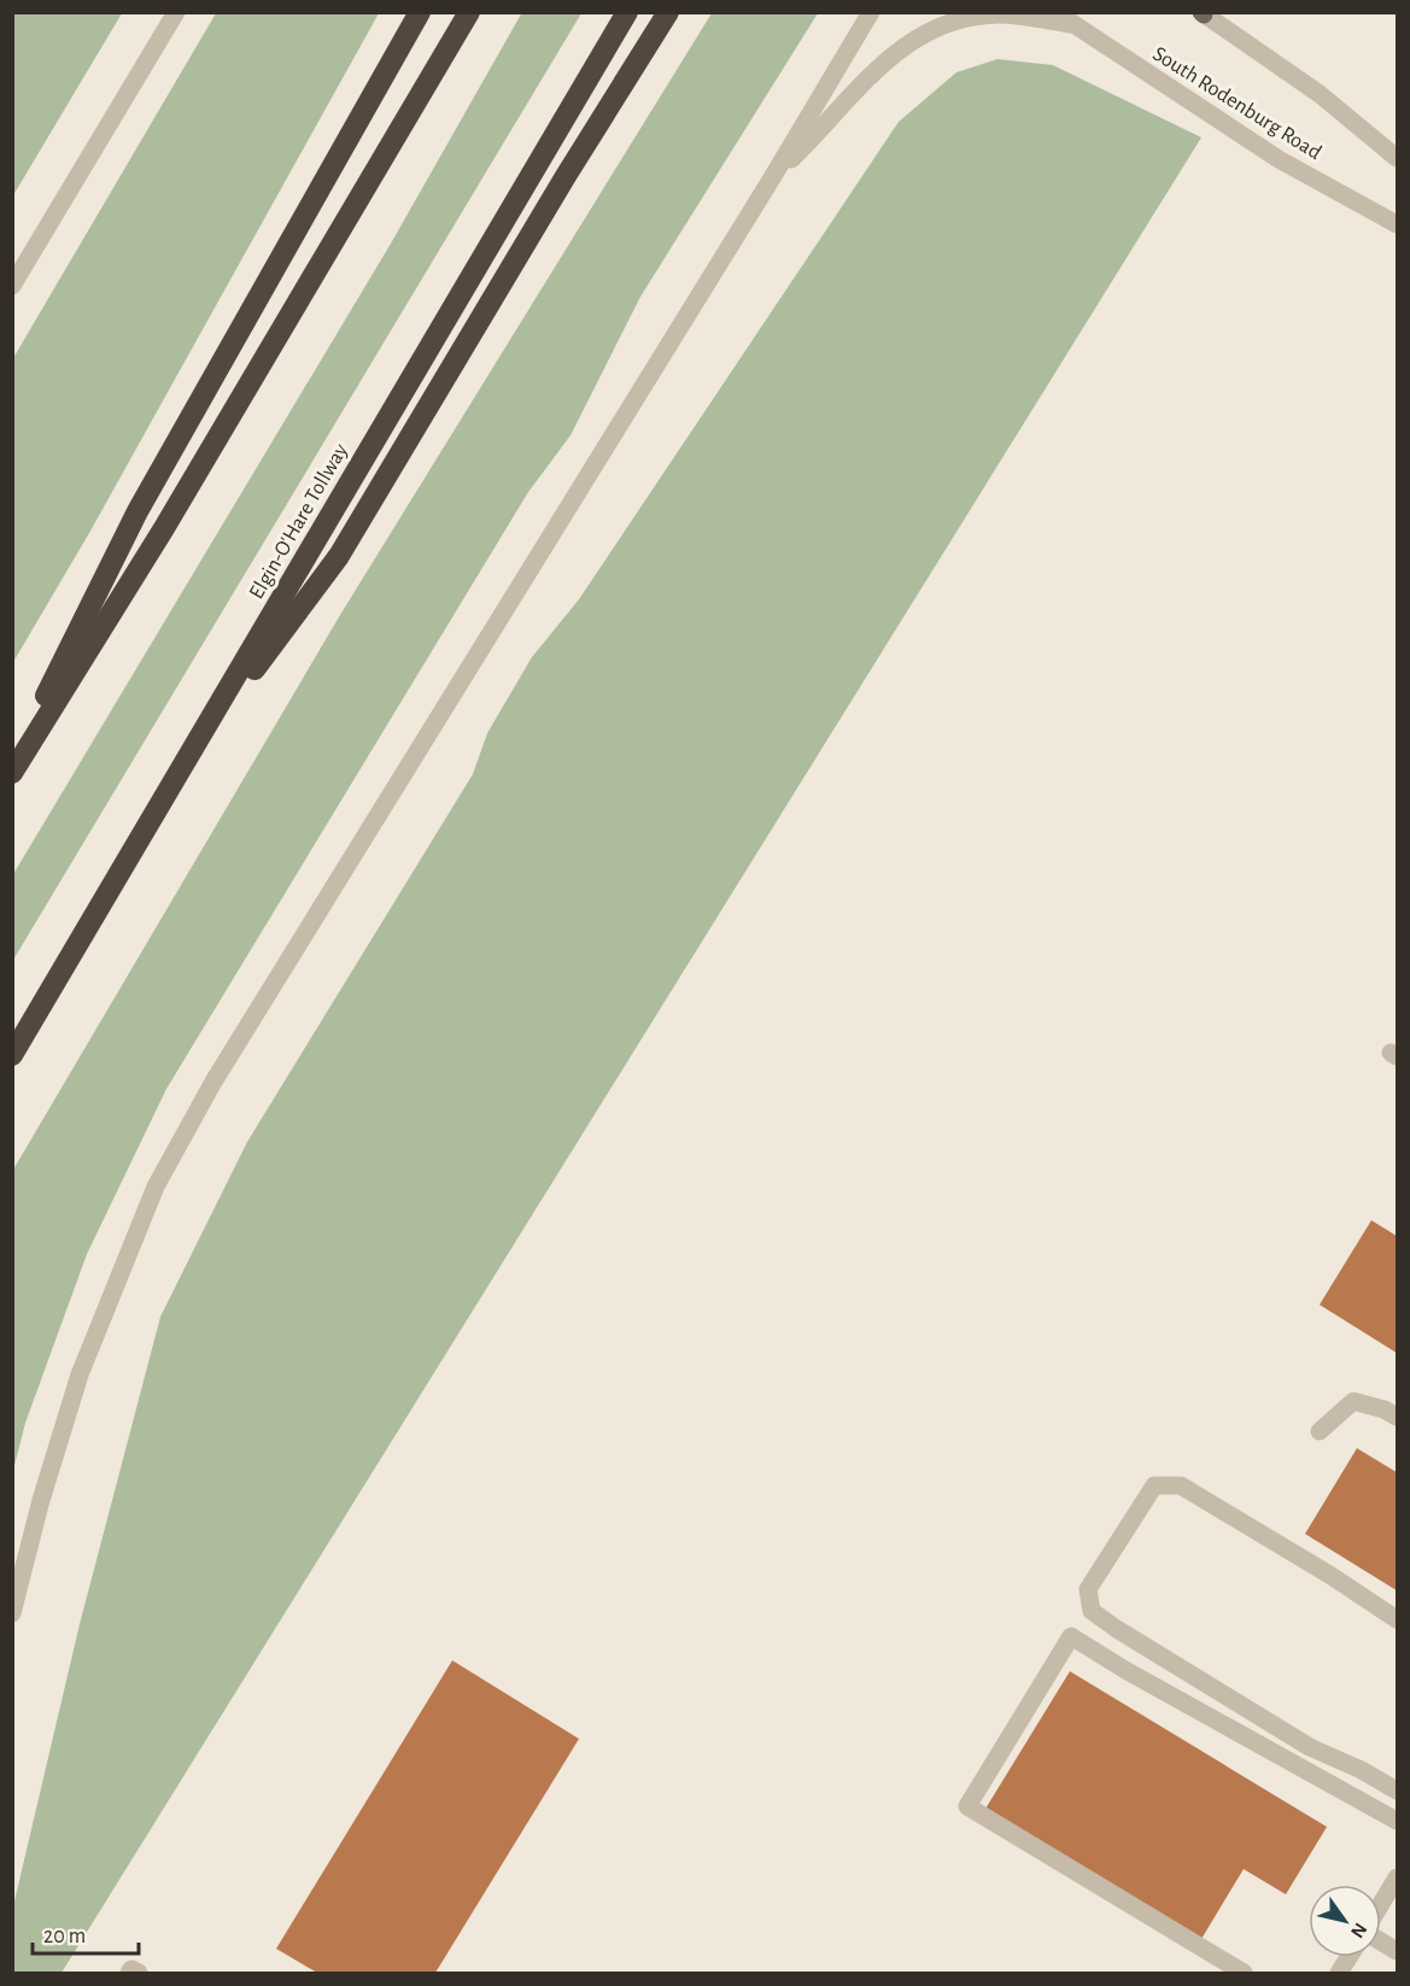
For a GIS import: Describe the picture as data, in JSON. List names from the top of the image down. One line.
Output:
{"streets":{"highway":["Elgin-O'Hare Tollway"],"street":["South Rodenburg Road"]},"scale_bar":"20 m","north":"bottom right"}
